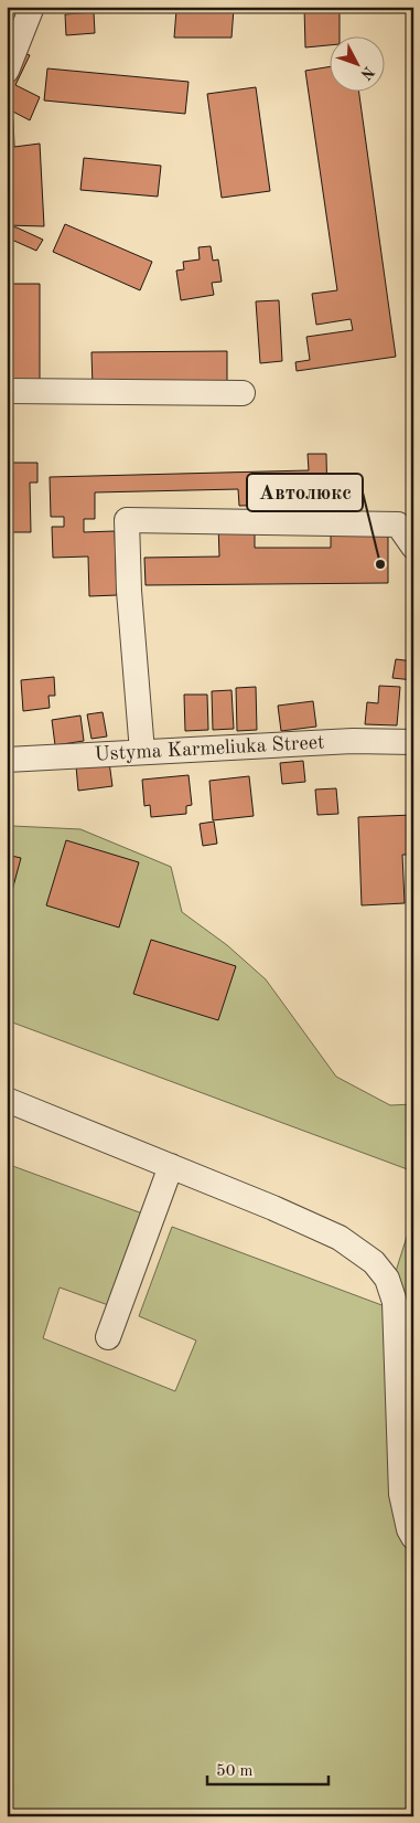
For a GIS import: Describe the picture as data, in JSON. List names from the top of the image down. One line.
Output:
{"streets":{"street":["Ustyma Karmeliuka Street"]},"places":["Автолюкс"],"scale_bar":"50 m","north":"bottom right"}
